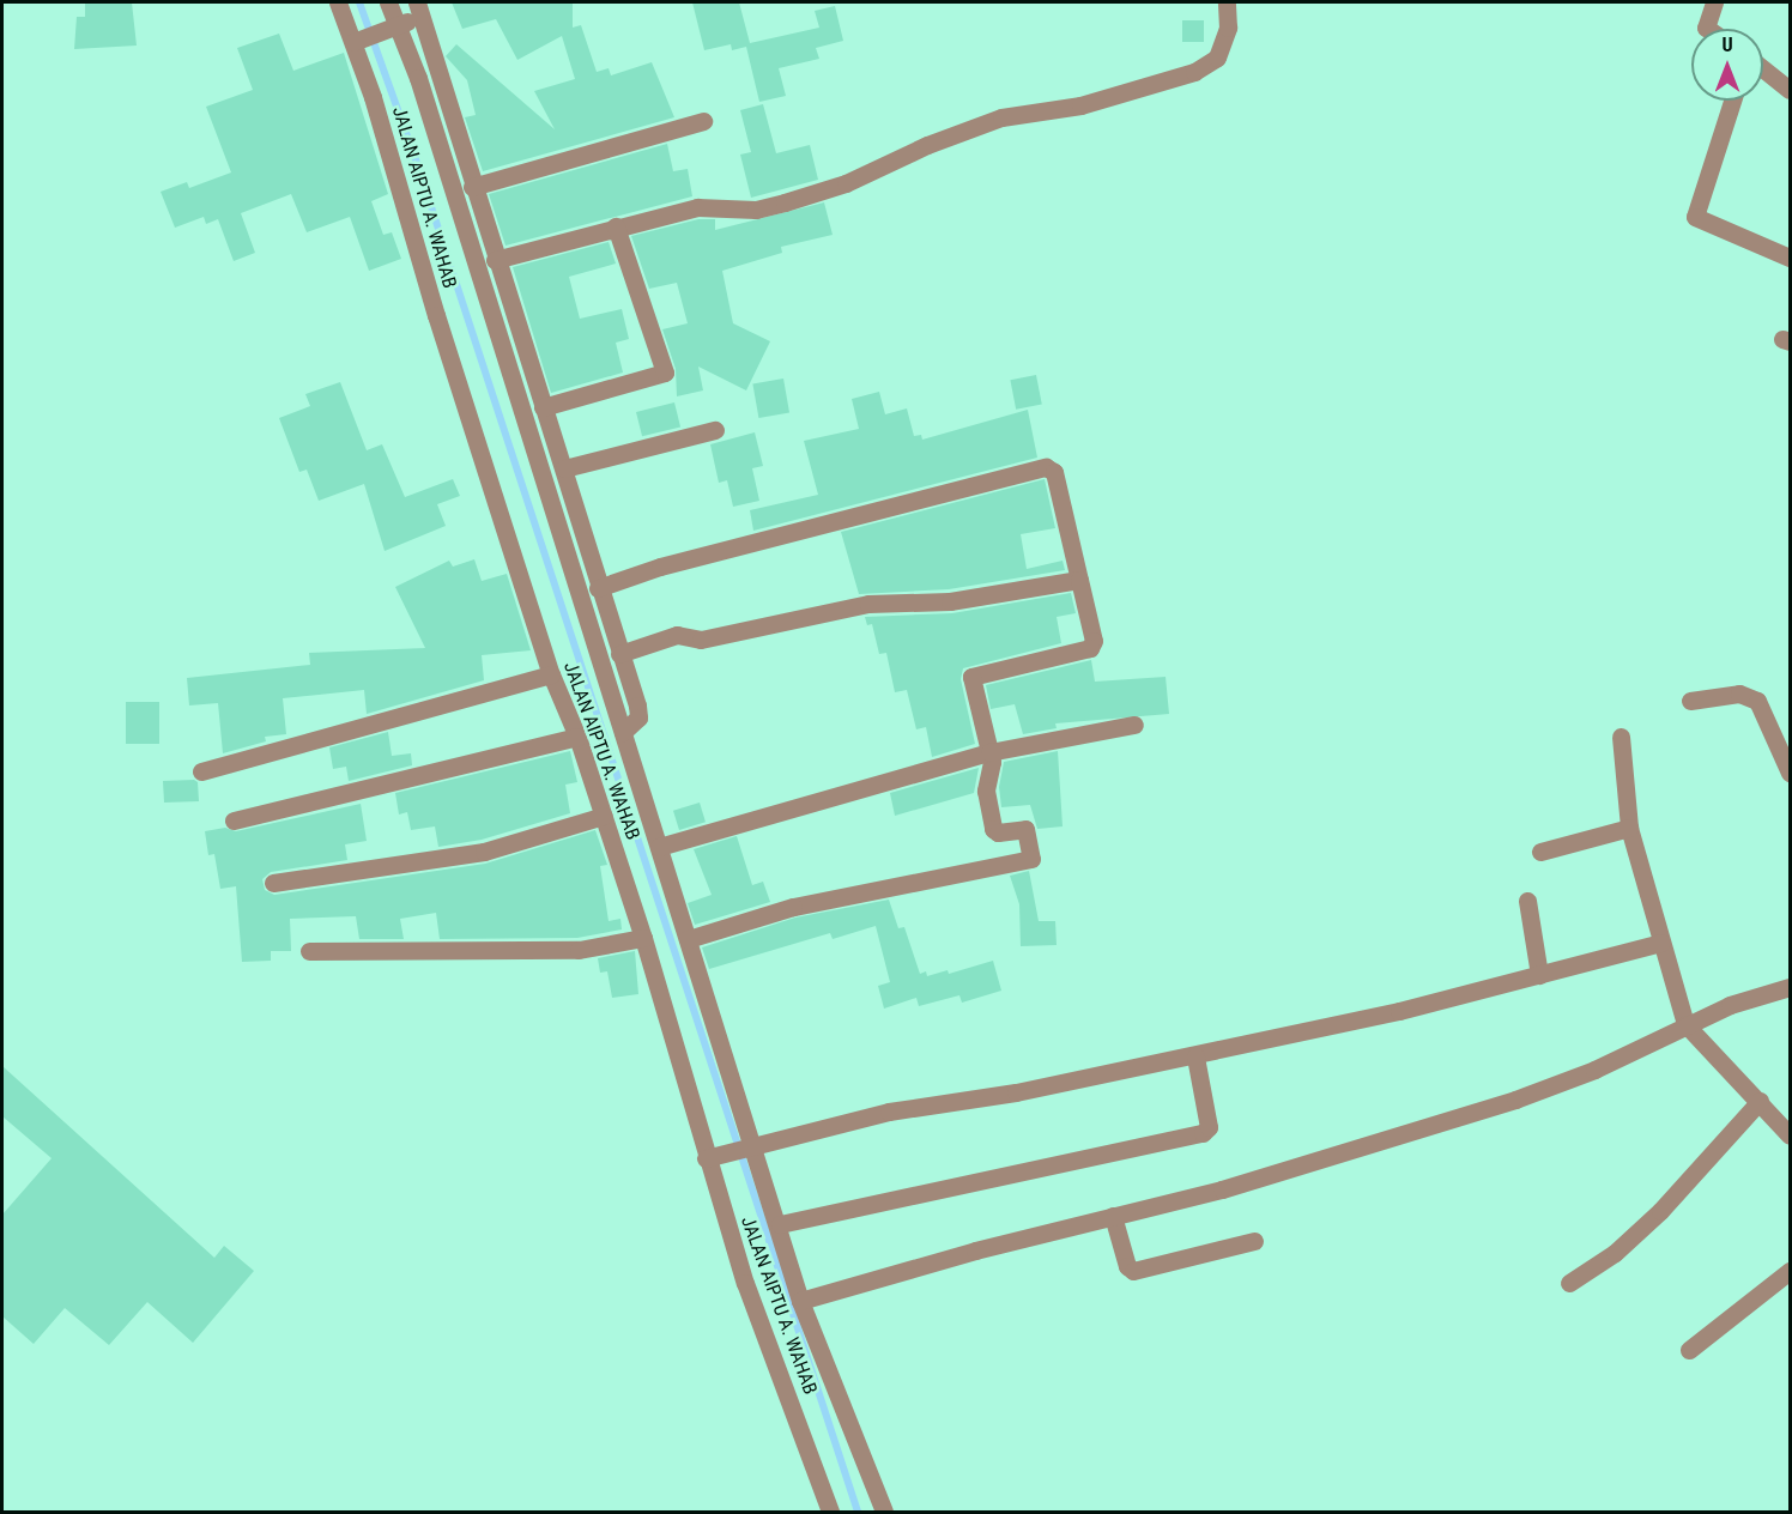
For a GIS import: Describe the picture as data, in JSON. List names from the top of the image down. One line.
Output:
{"streets":{"street":["JALAN AIPTU A. WAHAB"]},"north":"top"}
